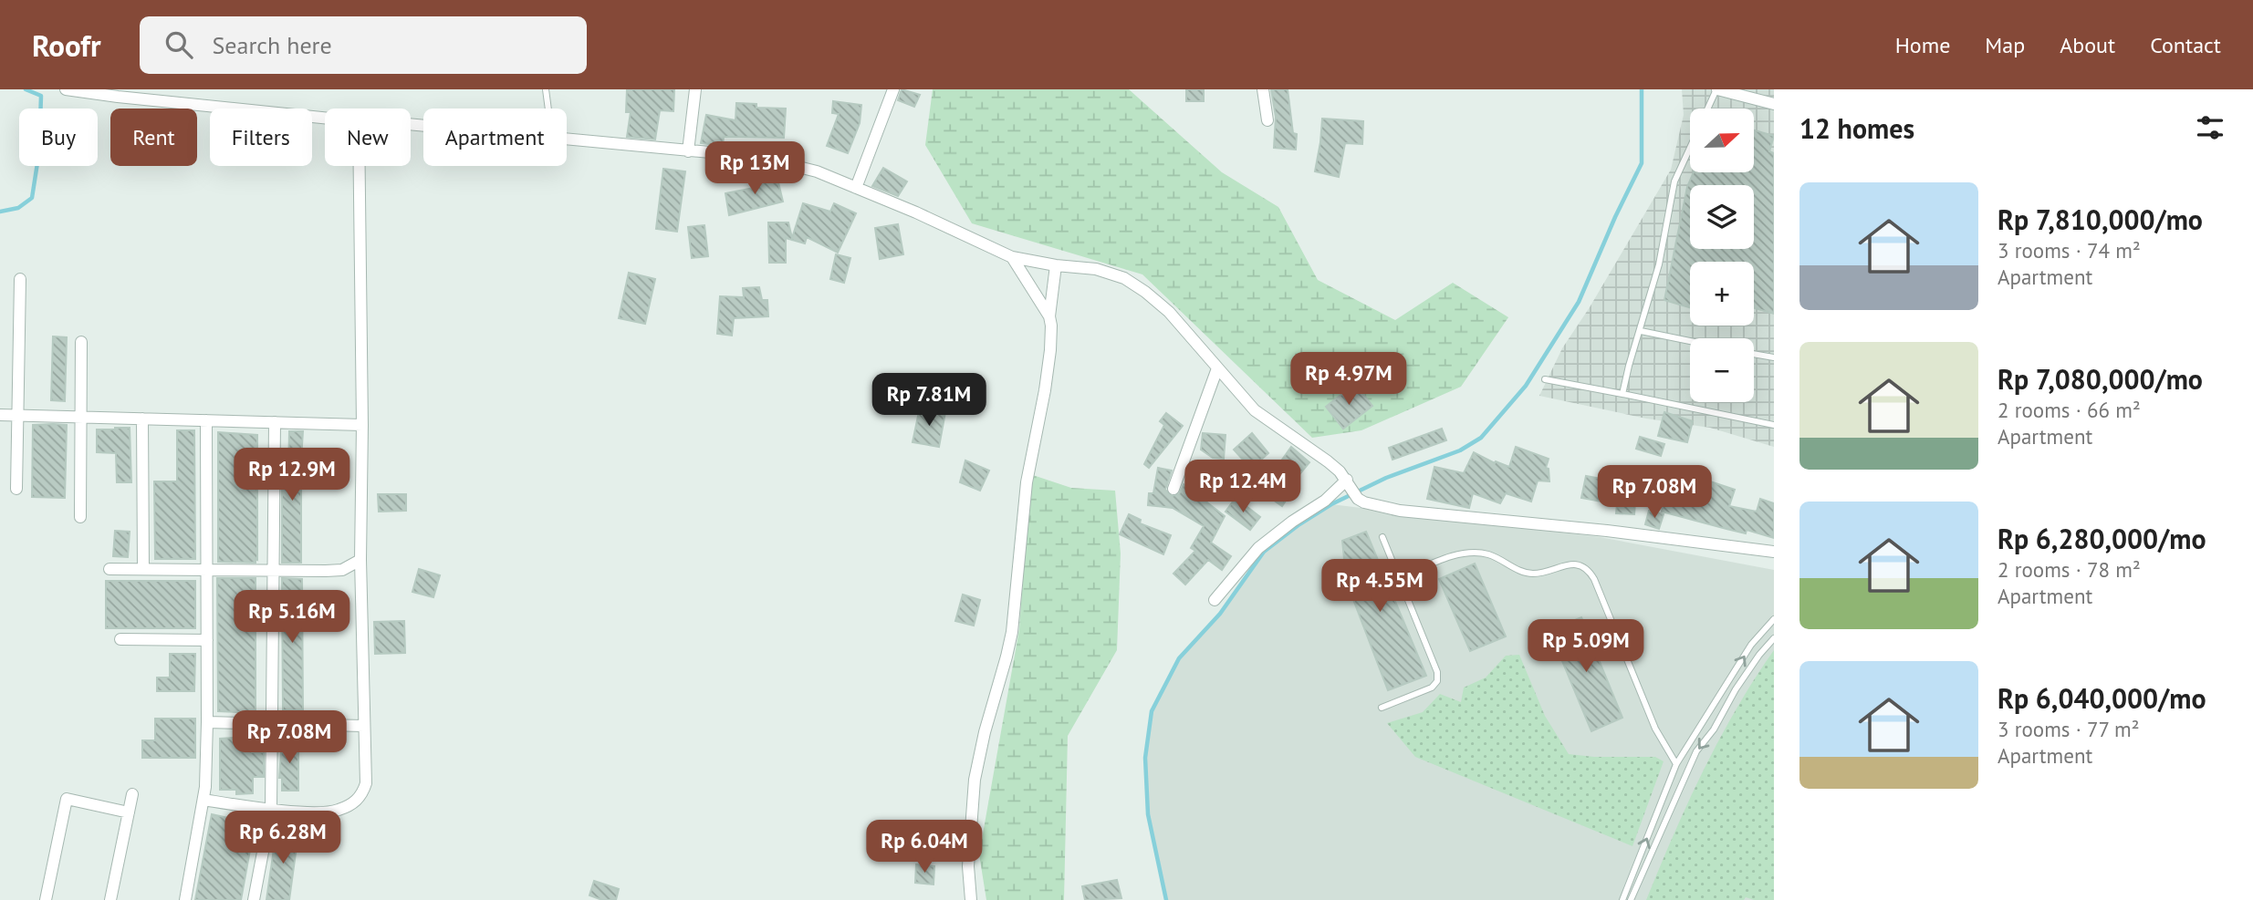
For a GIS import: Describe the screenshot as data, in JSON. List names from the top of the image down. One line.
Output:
{"north":"right","page":{"header":"Roofr","search":"Search here","nav":["Home","Map","About","Contact"],"heading":"12 homes","map_buttons":["+","−"],"chip":["Buy","Rent","Filters","New","Apartment"],"price":["Rp 13M","Rp 4.97M","Rp 7.81M","Rp 12.9M","Rp 12.4M","Rp 7.08M","Rp 4.55M","Rp 5.16M","Rp 5.09M","Rp 7.08M","Rp 6.28M","Rp 6.04M"],"list":[{"name":"Rp 7,810,000/mo","note":"3 rooms · 74 m² · Apartment"},{"name":"Rp 7,080,000/mo","note":"2 rooms · 66 m² · Apartment"},{"name":"Rp 6,280,000/mo","note":"2 rooms · 78 m² · Apartment"},{"name":"Rp 6,040,000/mo","note":"3 rooms · 77 m² · Apartment"}]}}
